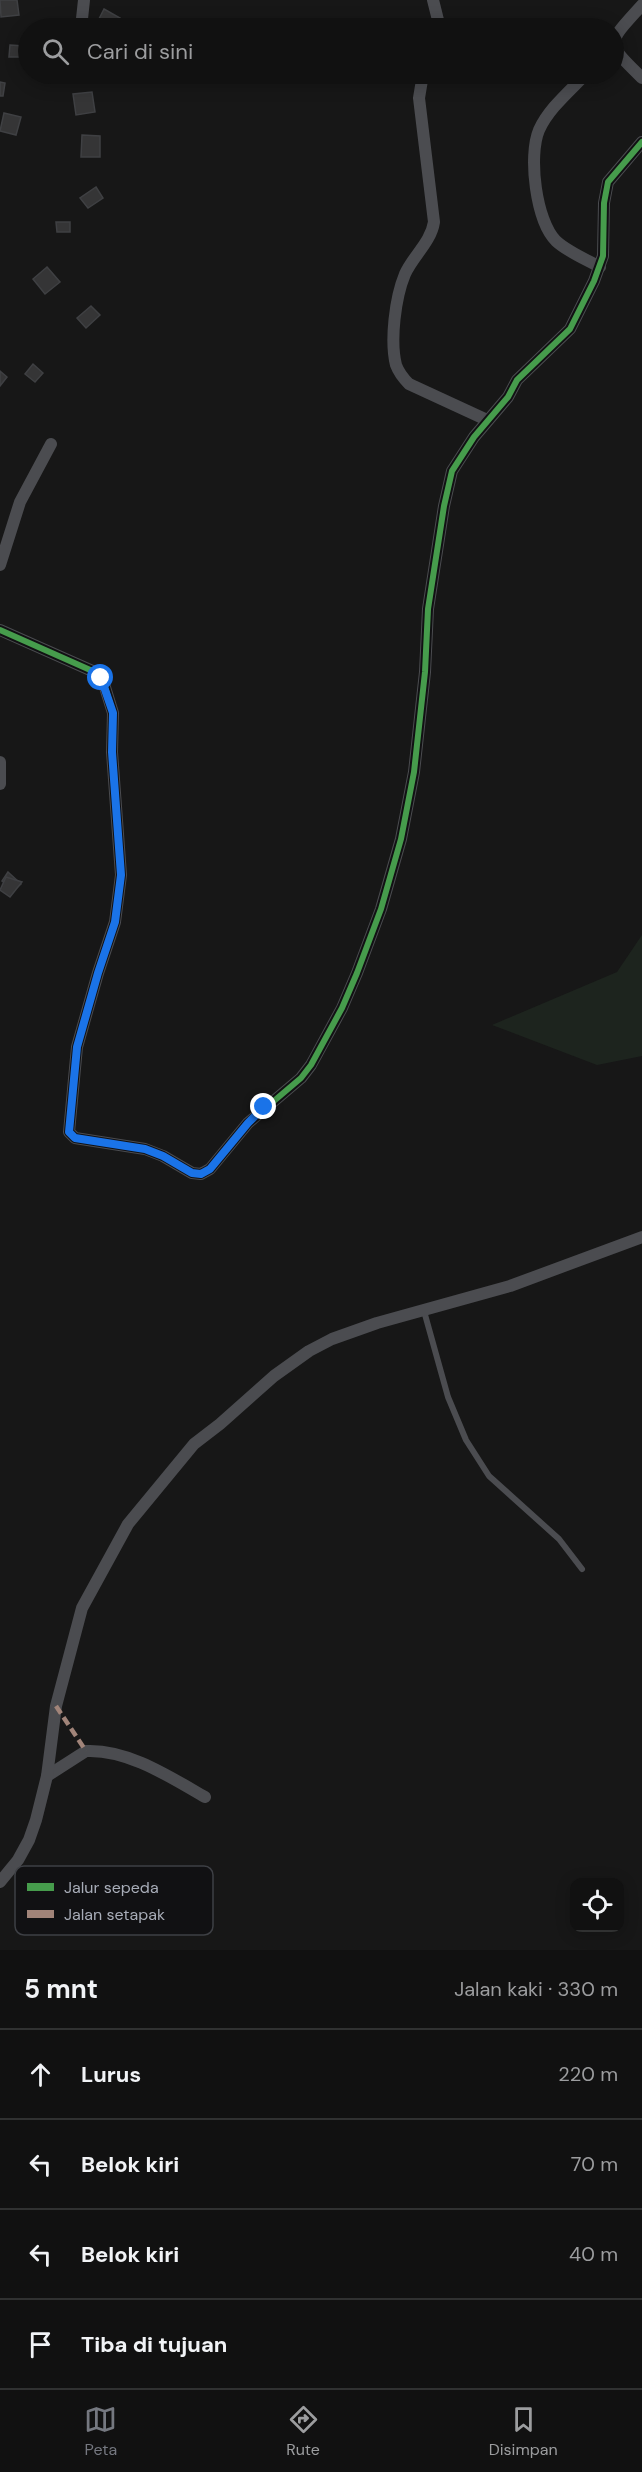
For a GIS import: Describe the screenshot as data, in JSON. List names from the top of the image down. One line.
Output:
{"legend":["Jalur sepeda","Jalan setapak"],"page":{"search":"Cari di sini","heading":["5 mnt","Jalan kaki · 330 m"],"list":[["Lurus","220 m"],["Belok kiri","70 m"],["Belok kiri","40 m"],"Tiba di tujuan"],"nav":["Peta","Rute","Disimpan"]}}
